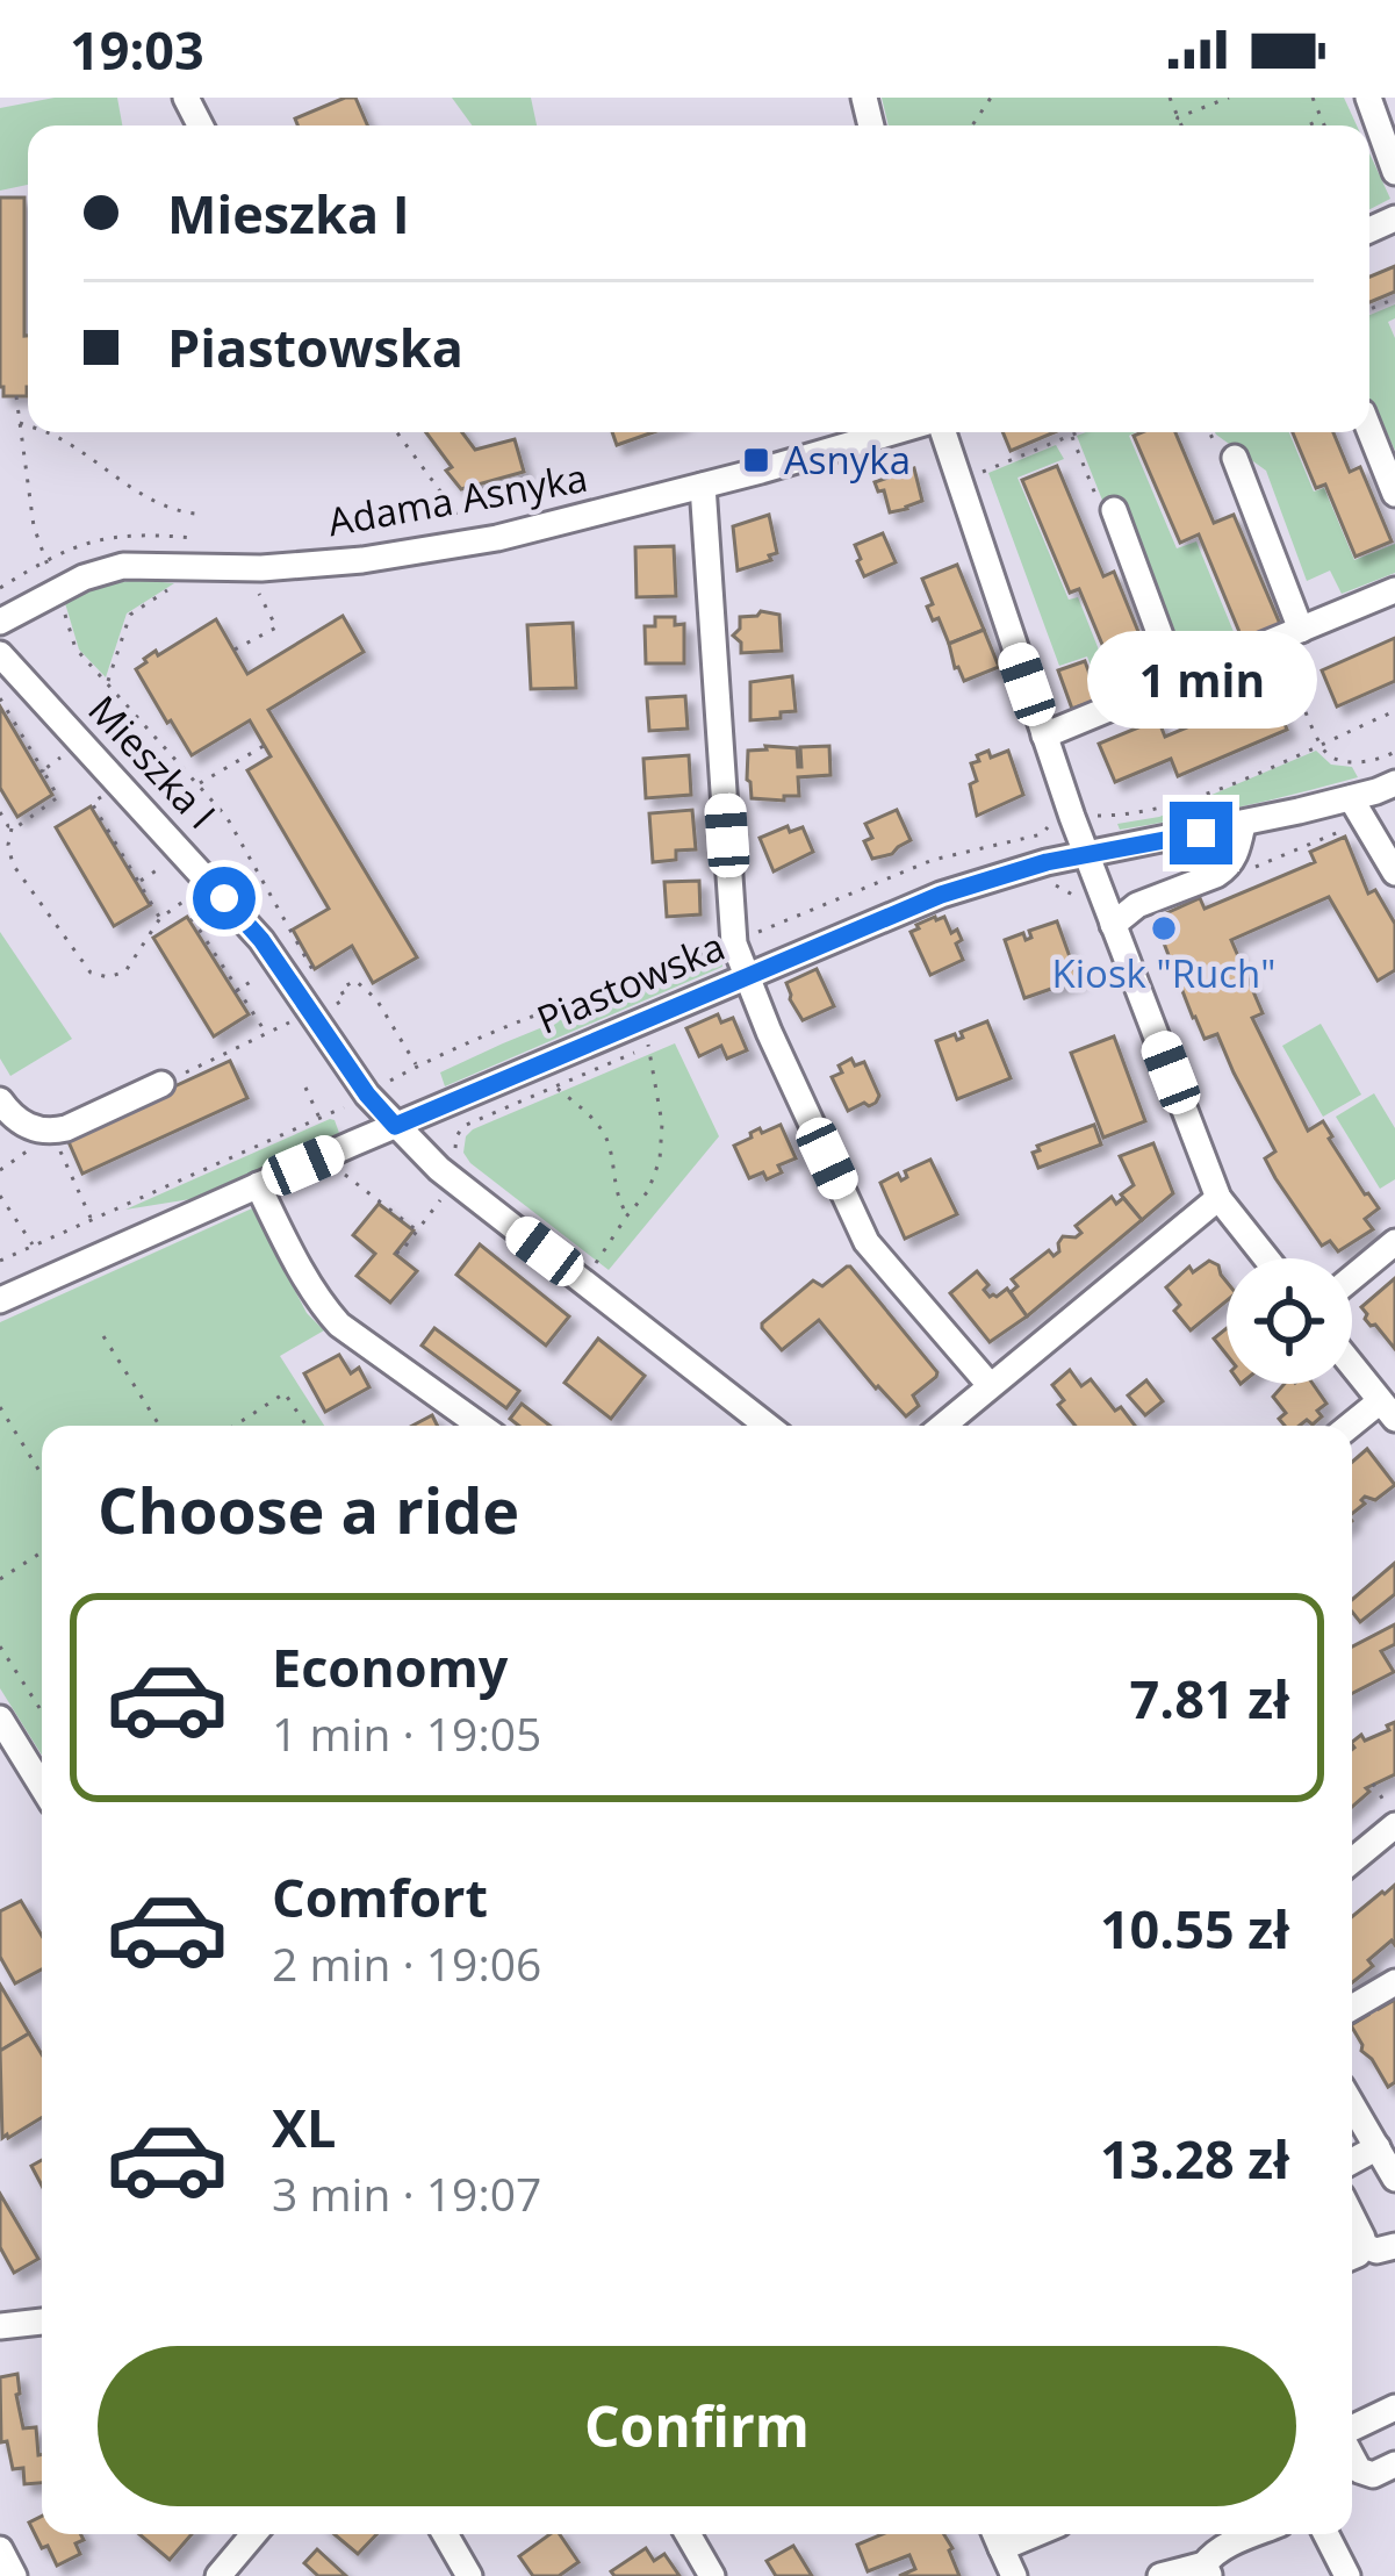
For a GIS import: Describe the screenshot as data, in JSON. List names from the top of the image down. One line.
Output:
{"streets":{"street":["Adama Asnyka","Mieszka I","Piastowska"]},"crossings":[["Mieszka I","Piastowska"]],"places":{"transit":["Asnyka"],"other":["Kiosk \"Ruch\""]},"page":{"status":"19:03","banner":["Mieszka I","Piastowska"],"bubble":"1 min","heading":"Choose a ride","list":[{"name":"Economy","note":"1 min · 19:05","value":"7.81 zł"},{"name":"Comfort","note":"2 min · 19:06","value":"10.55 zł"},{"name":"XL","note":"3 min · 19:07","value":"13.28 zł"}],"buttons":"Confirm"}}
